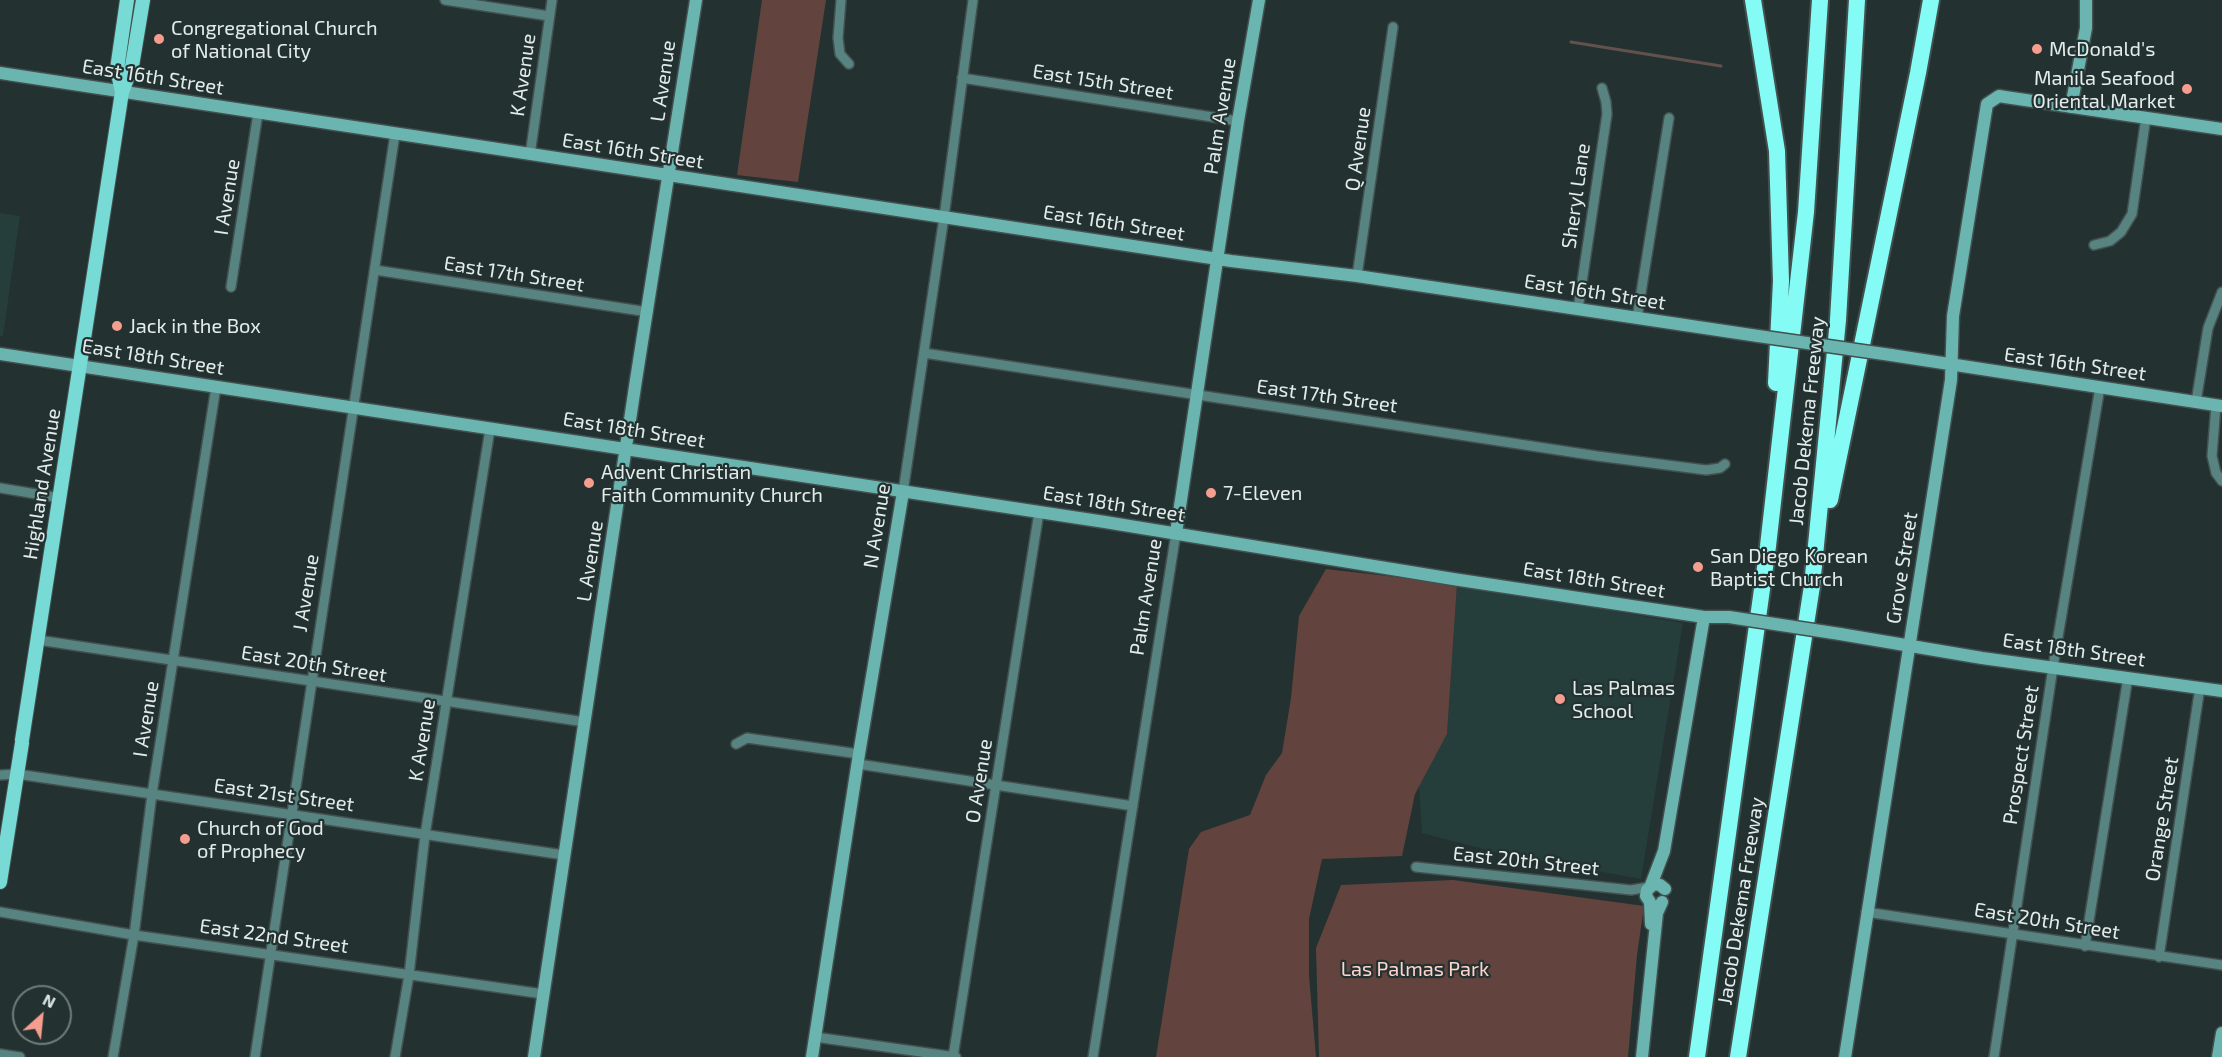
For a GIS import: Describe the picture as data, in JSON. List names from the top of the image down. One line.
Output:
{"streets":{"highway":["Jacob Dekema Freeway"],"main road":["Highland Avenue"],"street":["K Avenue","East 16th Street","L Avenue","East 15th Street","Palm Avenue","Q Avenue","Sheryl Lane","I Avenue","East 17th Street","East 18th Street","N Avenue","Grove Street","J Avenue","East 20th Street","Prospect Street","O Avenue","East 21st Street","Orange Street","East 22nd Street"]},"crossings":[["K Avenue","East 16th Street"],["K Avenue","East 18th Street"],["K Avenue","East 20th Street"],["K Avenue","East 21st Street"],["K Avenue","East 22nd Street"],["East 16th Street","L Avenue"],["East 16th Street","Palm Avenue"],["East 16th Street","Q Avenue"],["East 16th Street","Sheryl Lane"],["East 16th Street","I Avenue"],["East 16th Street","Highland Avenue"],["East 16th Street","N Avenue"],["East 16th Street","Grove Street"],["East 16th Street","J Avenue"],["East 16th Street","Prospect Street"],["L Avenue","East 17th Street"],["L Avenue","East 18th Street"],["L Avenue","East 20th Street"],["L Avenue","East 21st Street"],["L Avenue","East 22nd Street"],["East 15th Street","Palm Avenue"],["East 15th Street","N Avenue"],["Palm Avenue","East 17th Street"],["Palm Avenue","East 18th Street"],["I Avenue","East 18th Street"],["I Avenue","East 20th Street"],["I Avenue","East 21st Street"],["I Avenue","East 22nd Street"],["East 17th Street","N Avenue"],["East 17th Street","J Avenue"],["East 18th Street","Highland Avenue"],["East 18th Street","N Avenue"],["East 18th Street","Grove Street"],["East 18th Street","J Avenue"],["East 18th Street","Prospect Street"],["East 18th Street","O Avenue"],["East 18th Street","Orange Street"],["Highland Avenue","East 20th Street"],["Highland Avenue","East 21st Street"],["Grove Street","East 20th Street"],["J Avenue","East 20th Street"],["J Avenue","East 21st Street"],["J Avenue","East 22nd Street"],["East 20th Street","Prospect Street"],["East 20th Street","Orange Street"]],"parks":["Las Palmas Park"],"places":["Congregational Church of National City","McDonald's","Manila Seafood Oriental Market","Jack in the Box","Advent Christian Faith Community Church","7-Eleven","San Diego Korean Baptist Church","Las Palmas School","Church of God of Prophecy"],"north":"top right"}
